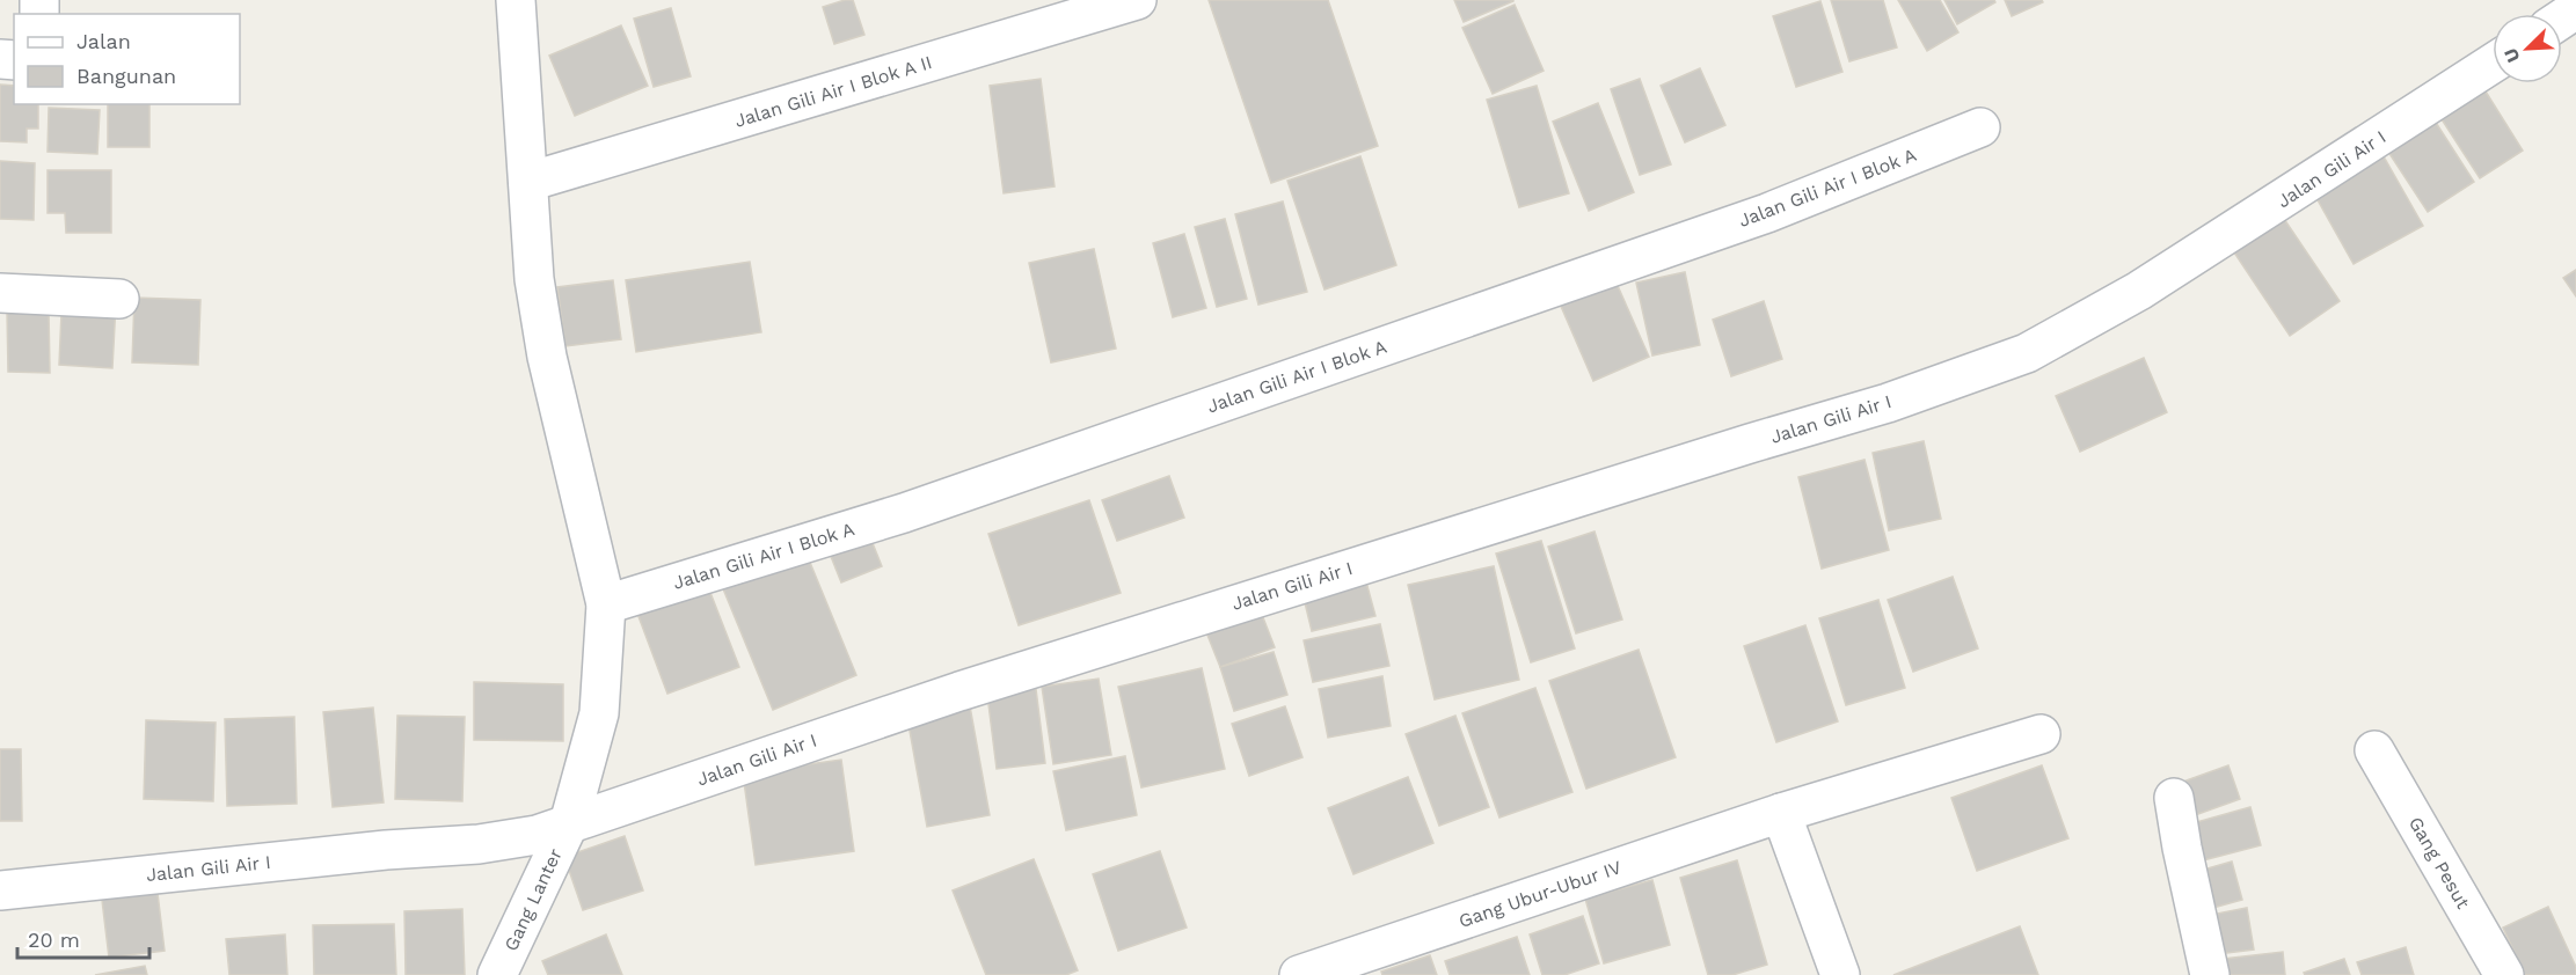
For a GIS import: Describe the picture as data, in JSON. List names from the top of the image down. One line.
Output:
{"streets":{"street":["Jalan Gili Air I Blok A II","Jalan Gili Air I","Jalan Gili Air I Blok A","Gang Pesut","Gang Ubur-Ubur IV","Gang Lanter"]},"crossings":[["Jalan Gili Air I Blok A II","Gang Lanter"],["Jalan Gili Air I","Gang Lanter"],["Jalan Gili Air I Blok A","Gang Lanter"]],"legend":["Jalan","Bangunan"],"scale_bar":"20 m","north":"bottom left"}
